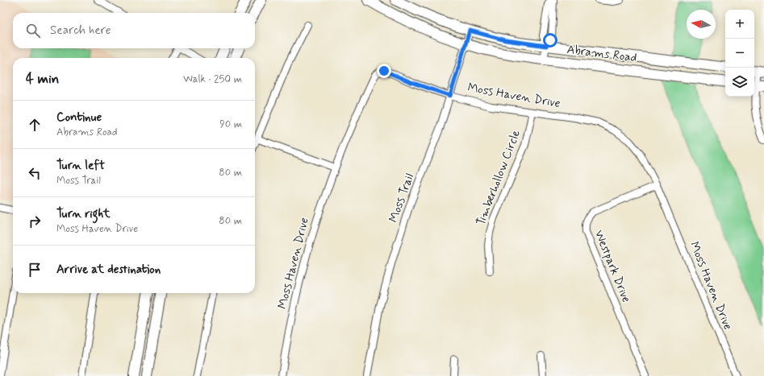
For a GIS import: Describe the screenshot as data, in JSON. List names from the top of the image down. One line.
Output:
{"streets":{"main road":["Abrams Road"],"street":["Moss Haven Drive","Timberhollow Circle","Moss Trail","Westpark Drive"]},"crossings":[["Abrams Road","Moss Trail"],["Moss Haven Drive","Timberhollow Circle"],["Moss Haven Drive","Moss Trail"],["Moss Haven Drive","Westpark Drive"]],"north":"left","page":{"map_buttons":["+","−"],"search":"Search here","heading":["4 min","Walk · 250 m"],"list":[["Continue","Abrams Road","90 m"],["Turn left","Moss Trail","80 m"],["Turn right","Moss Haven Drive","80 m"],"Arrive at destination"]}}
